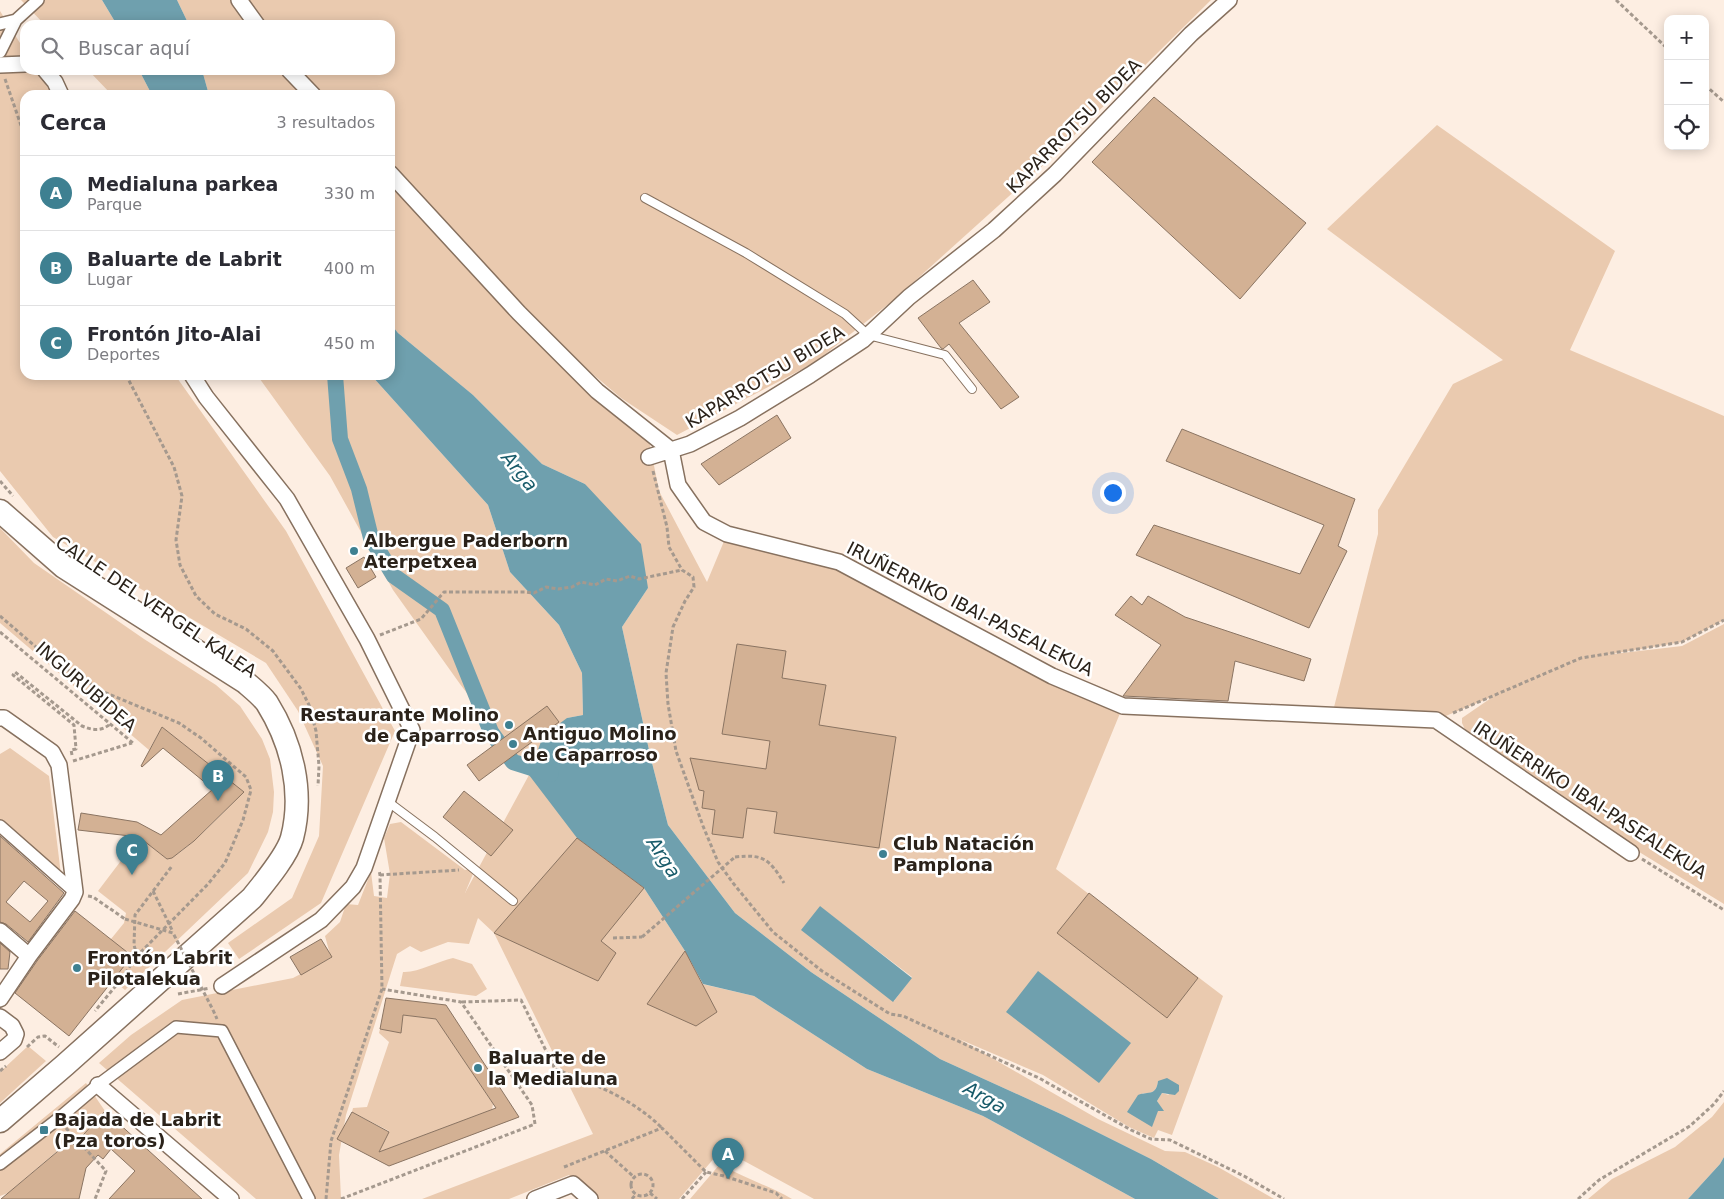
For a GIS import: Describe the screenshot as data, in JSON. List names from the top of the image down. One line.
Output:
{"streets":{"main road":["CALLE DEL VERGEL KALEA"],"street":["KAPARROTSU BIDEA","IRUÑERRIKO IBAI-PASEALEKUA"],"path":["INGURUBIDEA"]},"crossings":[["KAPARROTSU BIDEA","IRUÑERRIKO IBAI-PASEALEKUA"]],"water":["Arga"],"places":{"other":["Albergue Paderborn Aterpetxea","Restaurante Molino de Caparroso","Antiguo Molino de Caparroso","Club Natación Pamplona","Frontón Labrit Pilotalekua","Baluarte de la Medialuna"],"transit":["Bajada de Labrit (Pza toros)"]},"page":{"map_buttons":["+","−"],"search":"Buscar aquí","heading":["Cerca","3 resultados"],"list":[{"mark":"A","name":"Medialuna parkea","note":"Parque","value":"330 m"},{"mark":"B","name":"Baluarte de Labrit","note":"Lugar","value":"400 m"},{"mark":"C","name":"Frontón Jito-Alai","note":"Deportes","value":"450 m"}],"pins":["B","C","A"]}}
